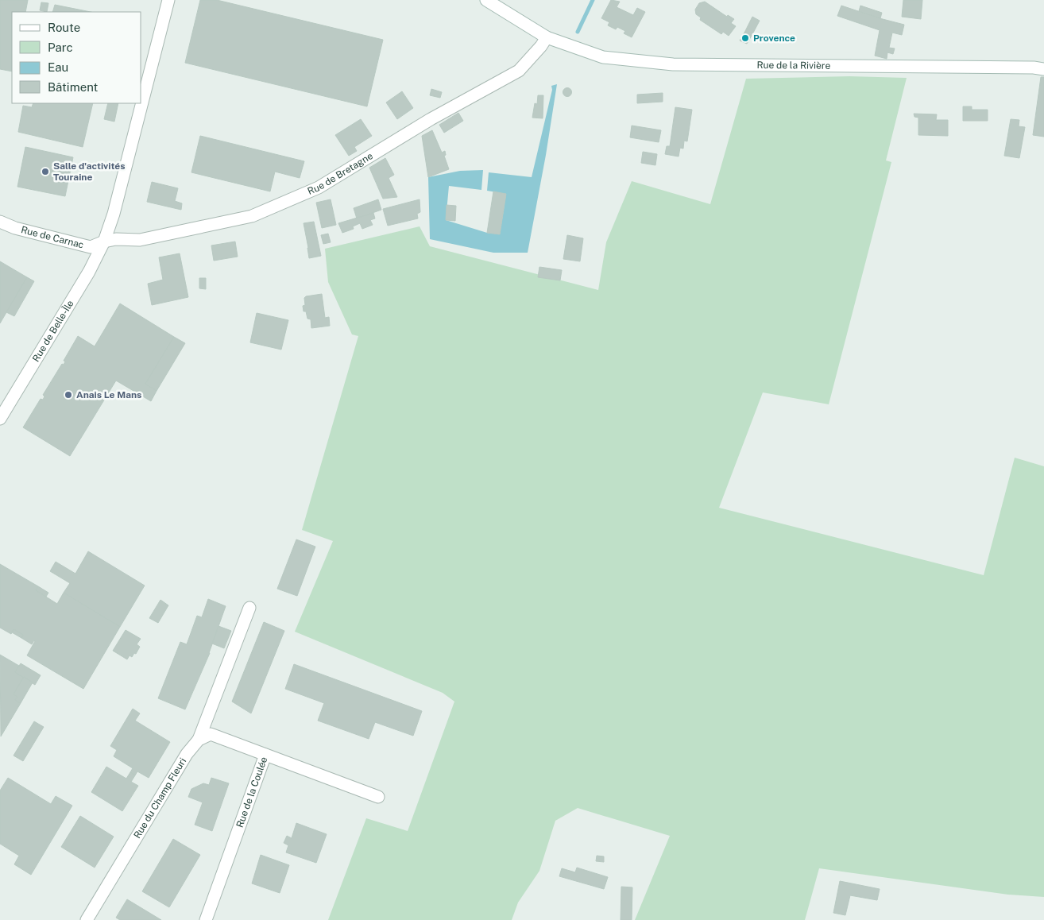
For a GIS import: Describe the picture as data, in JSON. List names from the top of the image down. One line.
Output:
{"streets":{"street":["Rue de la Rivière","Rue de Bretagne","Rue de Carnac","Rue de Belle-Île","Rue de la Coulée","Rue du Champ Fleuri"]},"crossings":[["Rue de la Rivière","Rue de Bretagne"],["Rue de Bretagne","Rue de Carnac"],["Rue de Bretagne","Rue de Belle-Île"],["Rue de Carnac","Rue de Belle-Île"]],"places":["Provence","Salle d'activités Touraine","Anais Le Mans"],"legend":["Route","Parc","Eau","Bâtiment"]}
